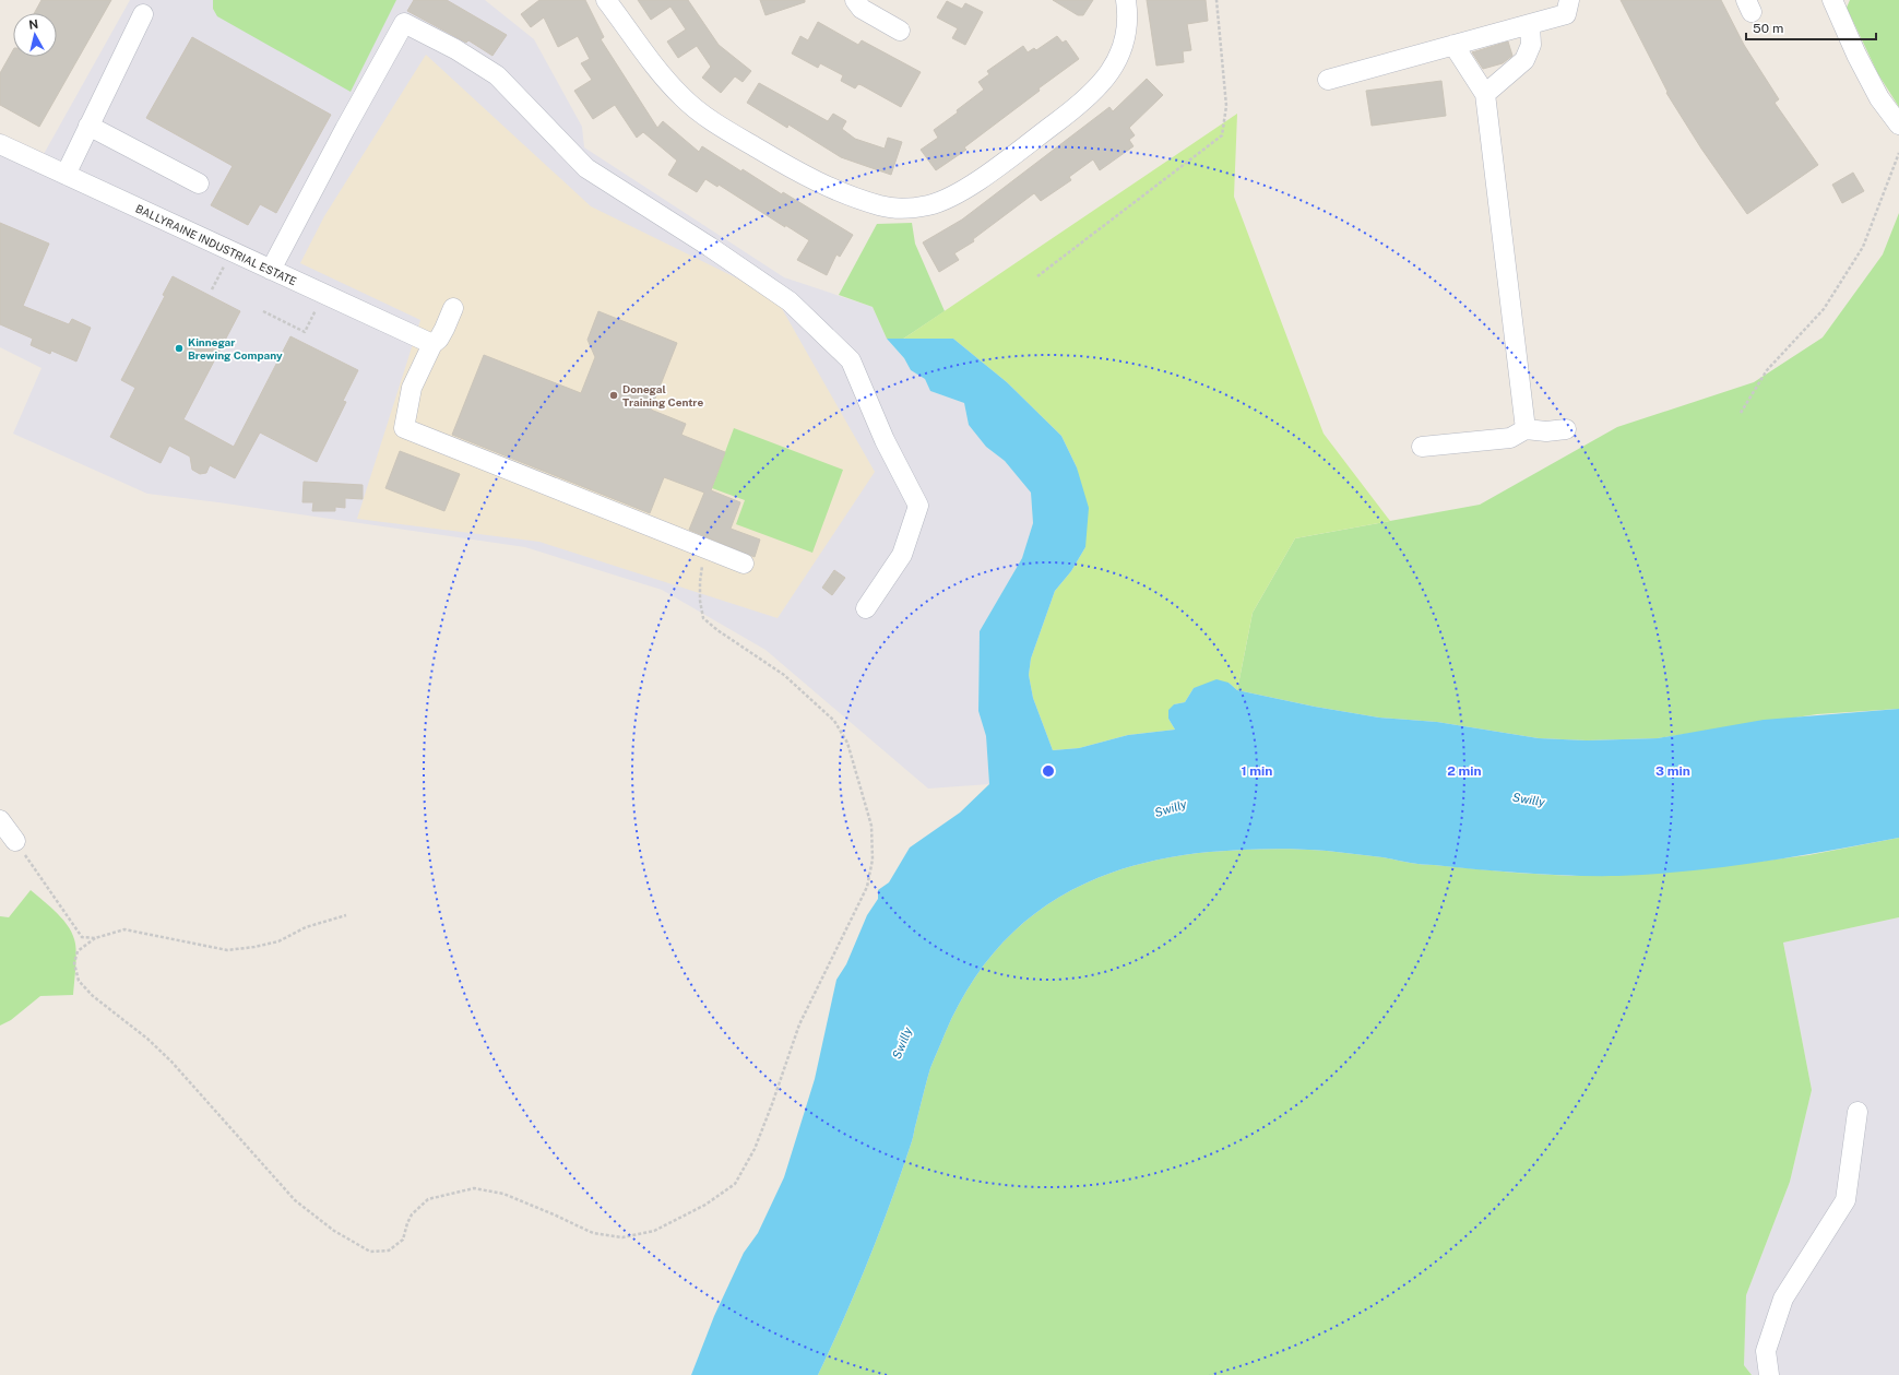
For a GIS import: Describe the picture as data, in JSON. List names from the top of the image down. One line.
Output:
{"streets":{"street":["BALLYRAINE INDUSTRIAL ESTATE"]},"water":["Swilly"],"places":["Kinnegar Brewing Company","Donegal Training Centre"],"scale_bar":"50 m","north":"top","rings":["1 min","2 min","3 min"]}
